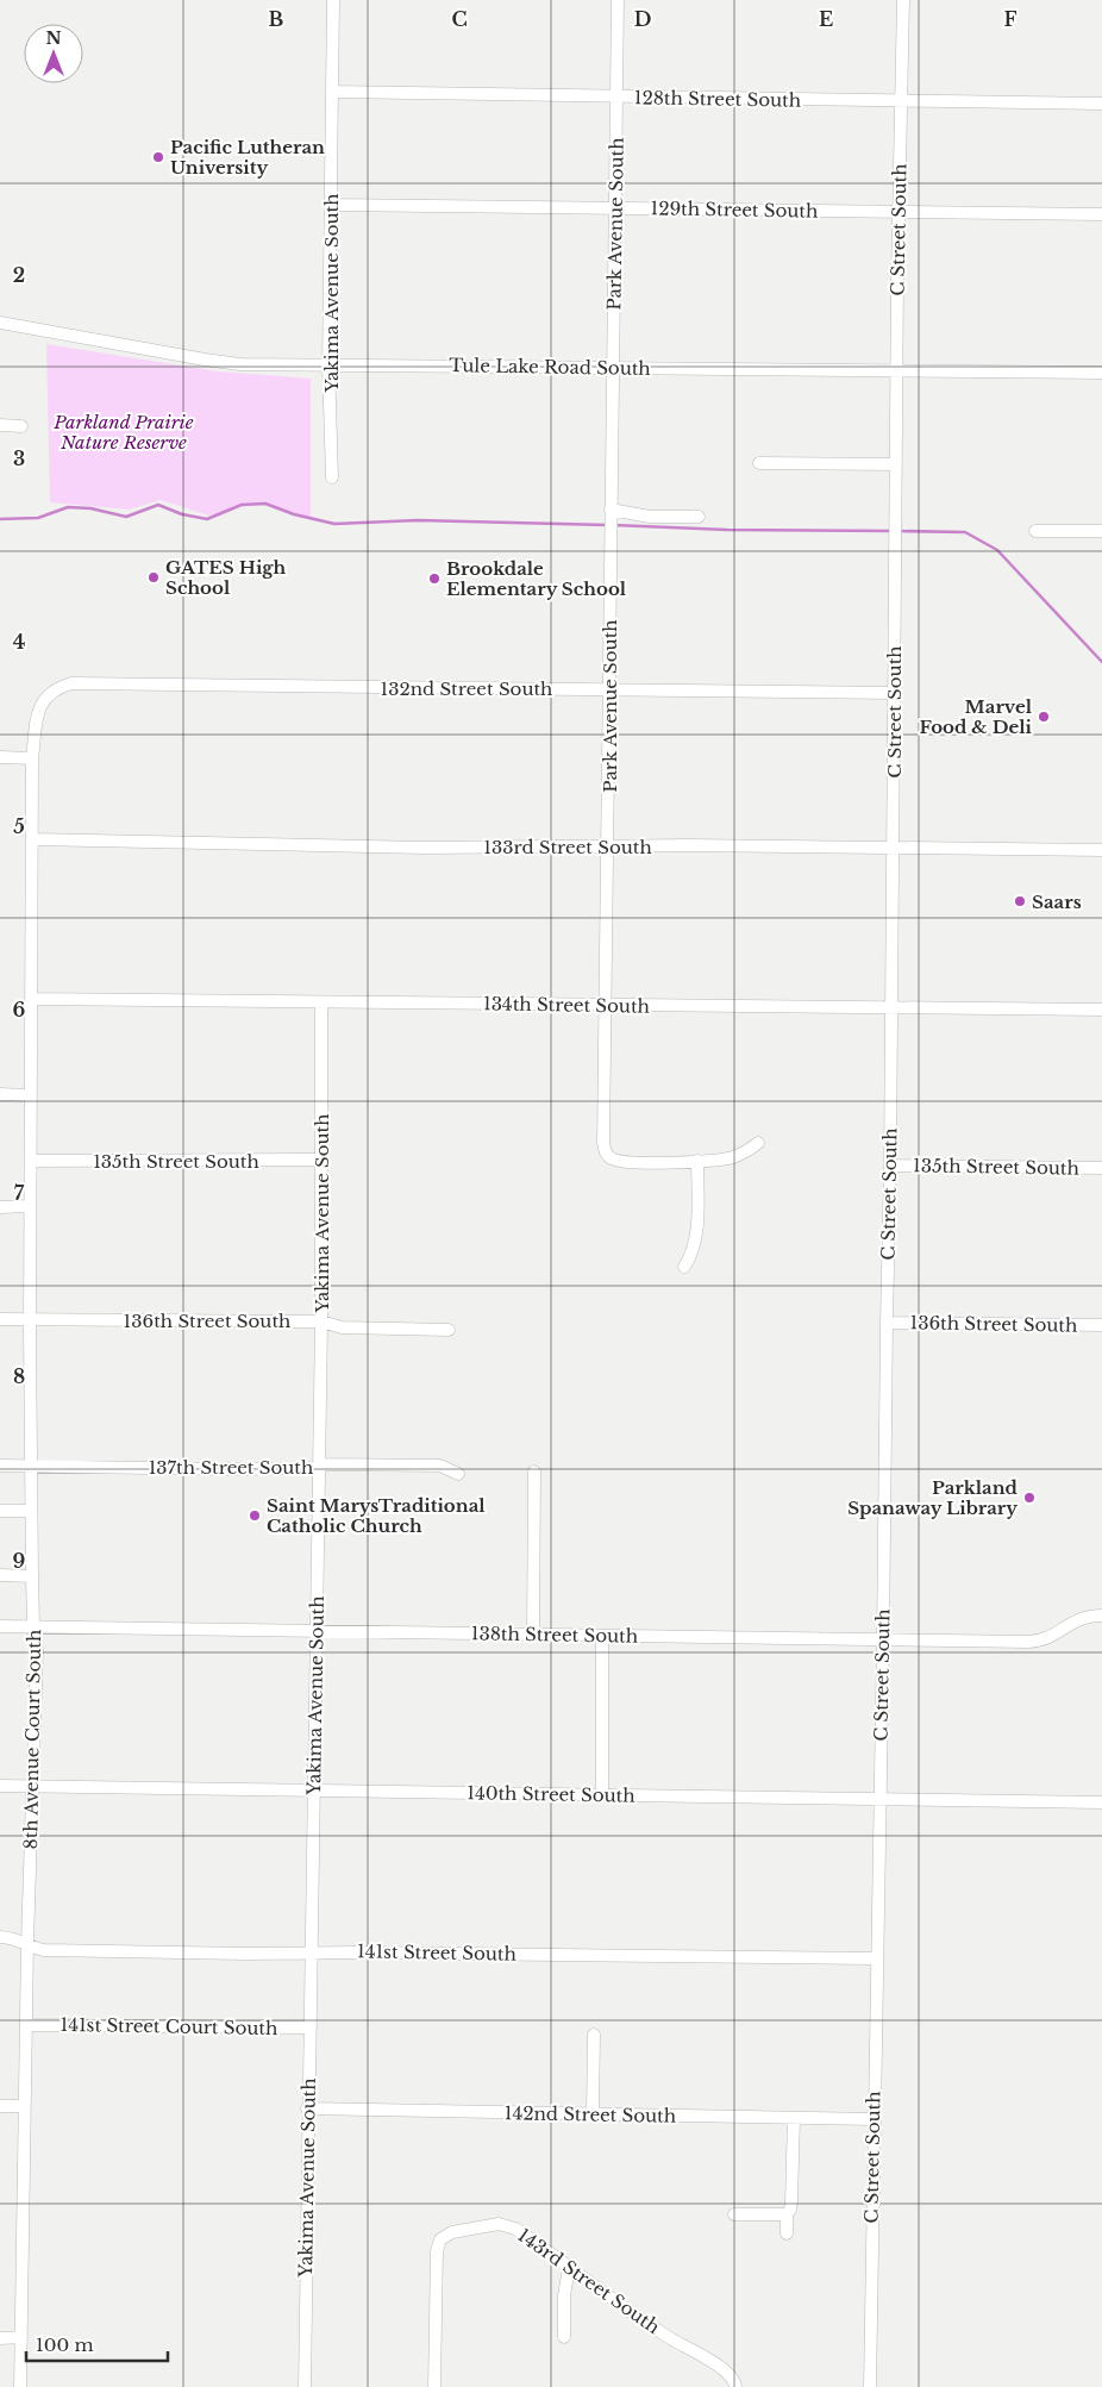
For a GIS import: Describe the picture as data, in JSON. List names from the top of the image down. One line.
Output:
{"streets":{"street":["128th Street South","129th Street South","Park Avenue South","C Street South","Yakima Avenue South","Tule Lake Road South","132nd Street South","133rd Street South","134th Street South","135th Street South","136th Street South","137th Street South","138th Street South","8th Avenue Court South","140th Street South","141st Street South","141st Street Court South","142nd Street South","143rd Street South"]},"crossings":[["128th Street South","Park Avenue South"],["128th Street South","C Street South"],["128th Street South","Yakima Avenue South"],["129th Street South","Park Avenue South"],["129th Street South","C Street South"],["129th Street South","Yakima Avenue South"],["Park Avenue South","Tule Lake Road South"],["Park Avenue South","132nd Street South"],["Park Avenue South","133rd Street South"],["Park Avenue South","134th Street South"],["C Street South","Tule Lake Road South"],["C Street South","132nd Street South"],["C Street South","133rd Street South"],["C Street South","134th Street South"],["C Street South","135th Street South"],["C Street South","136th Street South"],["C Street South","138th Street South"],["C Street South","140th Street South"],["C Street South","141st Street South"],["C Street South","142nd Street South"],["Yakima Avenue South","Tule Lake Road South"],["Yakima Avenue South","134th Street South"],["Yakima Avenue South","135th Street South"],["Yakima Avenue South","136th Street South"],["Yakima Avenue South","137th Street South"],["Yakima Avenue South","138th Street South"],["Yakima Avenue South","140th Street South"],["Yakima Avenue South","141st Street South"],["Yakima Avenue South","141st Street Court South"],["Yakima Avenue South","142nd Street South"],["132nd Street South","8th Avenue Court South"],["133rd Street South","8th Avenue Court South"],["134th Street South","8th Avenue Court South"],["135th Street South","8th Avenue Court South"],["136th Street South","8th Avenue Court South"],["137th Street South","8th Avenue Court South"],["138th Street South","8th Avenue Court South"],["8th Avenue Court South","140th Street South"],["8th Avenue Court South","141st Street South"],["8th Avenue Court South","141st Street Court South"]],"parks":["Parkland Prairie Nature Reserve"],"places":["Pacific Lutheran University","GATES High School","Brookdale Elementary School","Marvel Food & Deli","Saars","Parkland Spanaway Library","Saint MarysTraditional Catholic Church"],"scale_bar":"100 m","north":"top","grid":{"columns":["B","C","D","E","F"],"rows":["2","3","4","5","6","7","8","9"]}}
